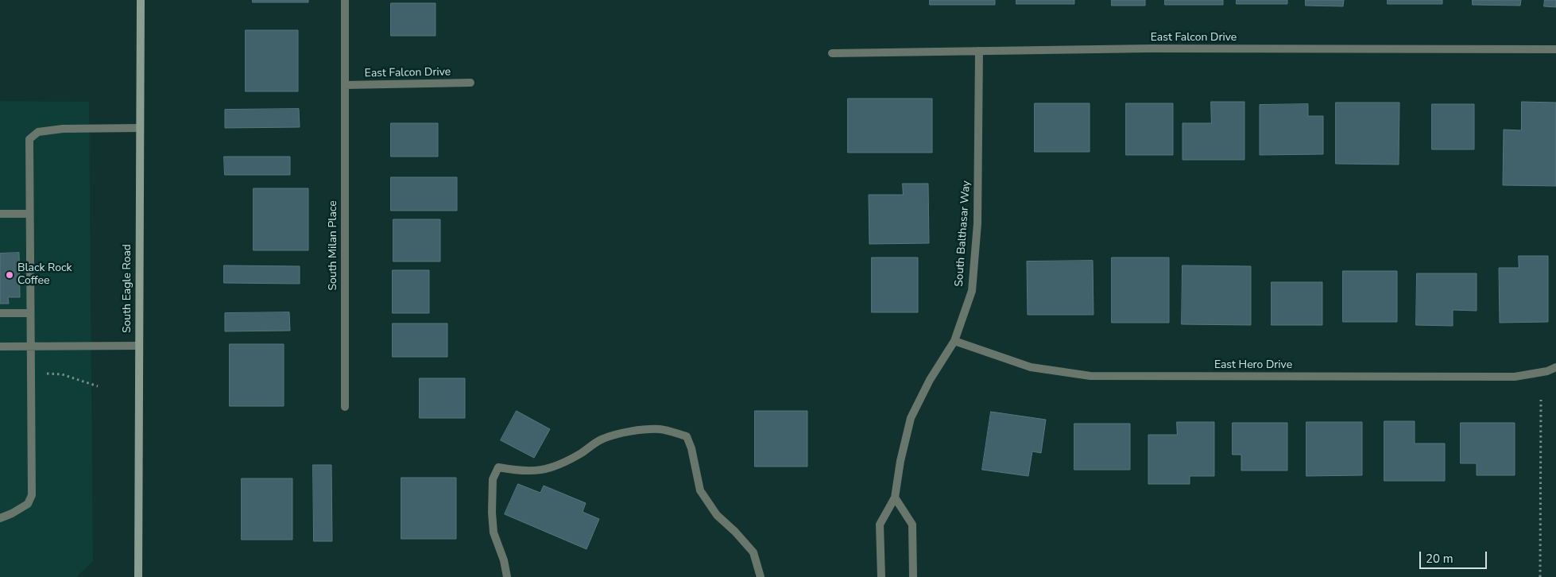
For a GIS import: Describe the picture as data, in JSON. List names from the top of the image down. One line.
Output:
{"streets":{"main road":["South Eagle Road"],"street":["East Falcon Drive","South Balthasar Way","South Milan Place","East Hero Drive"]},"crossings":[["East Falcon Drive","South Balthasar Way"],["East Falcon Drive","South Milan Place"],["South Balthasar Way","East Hero Drive"]],"places":["Black Rock Coffee"],"scale_bar":"20 m"}
